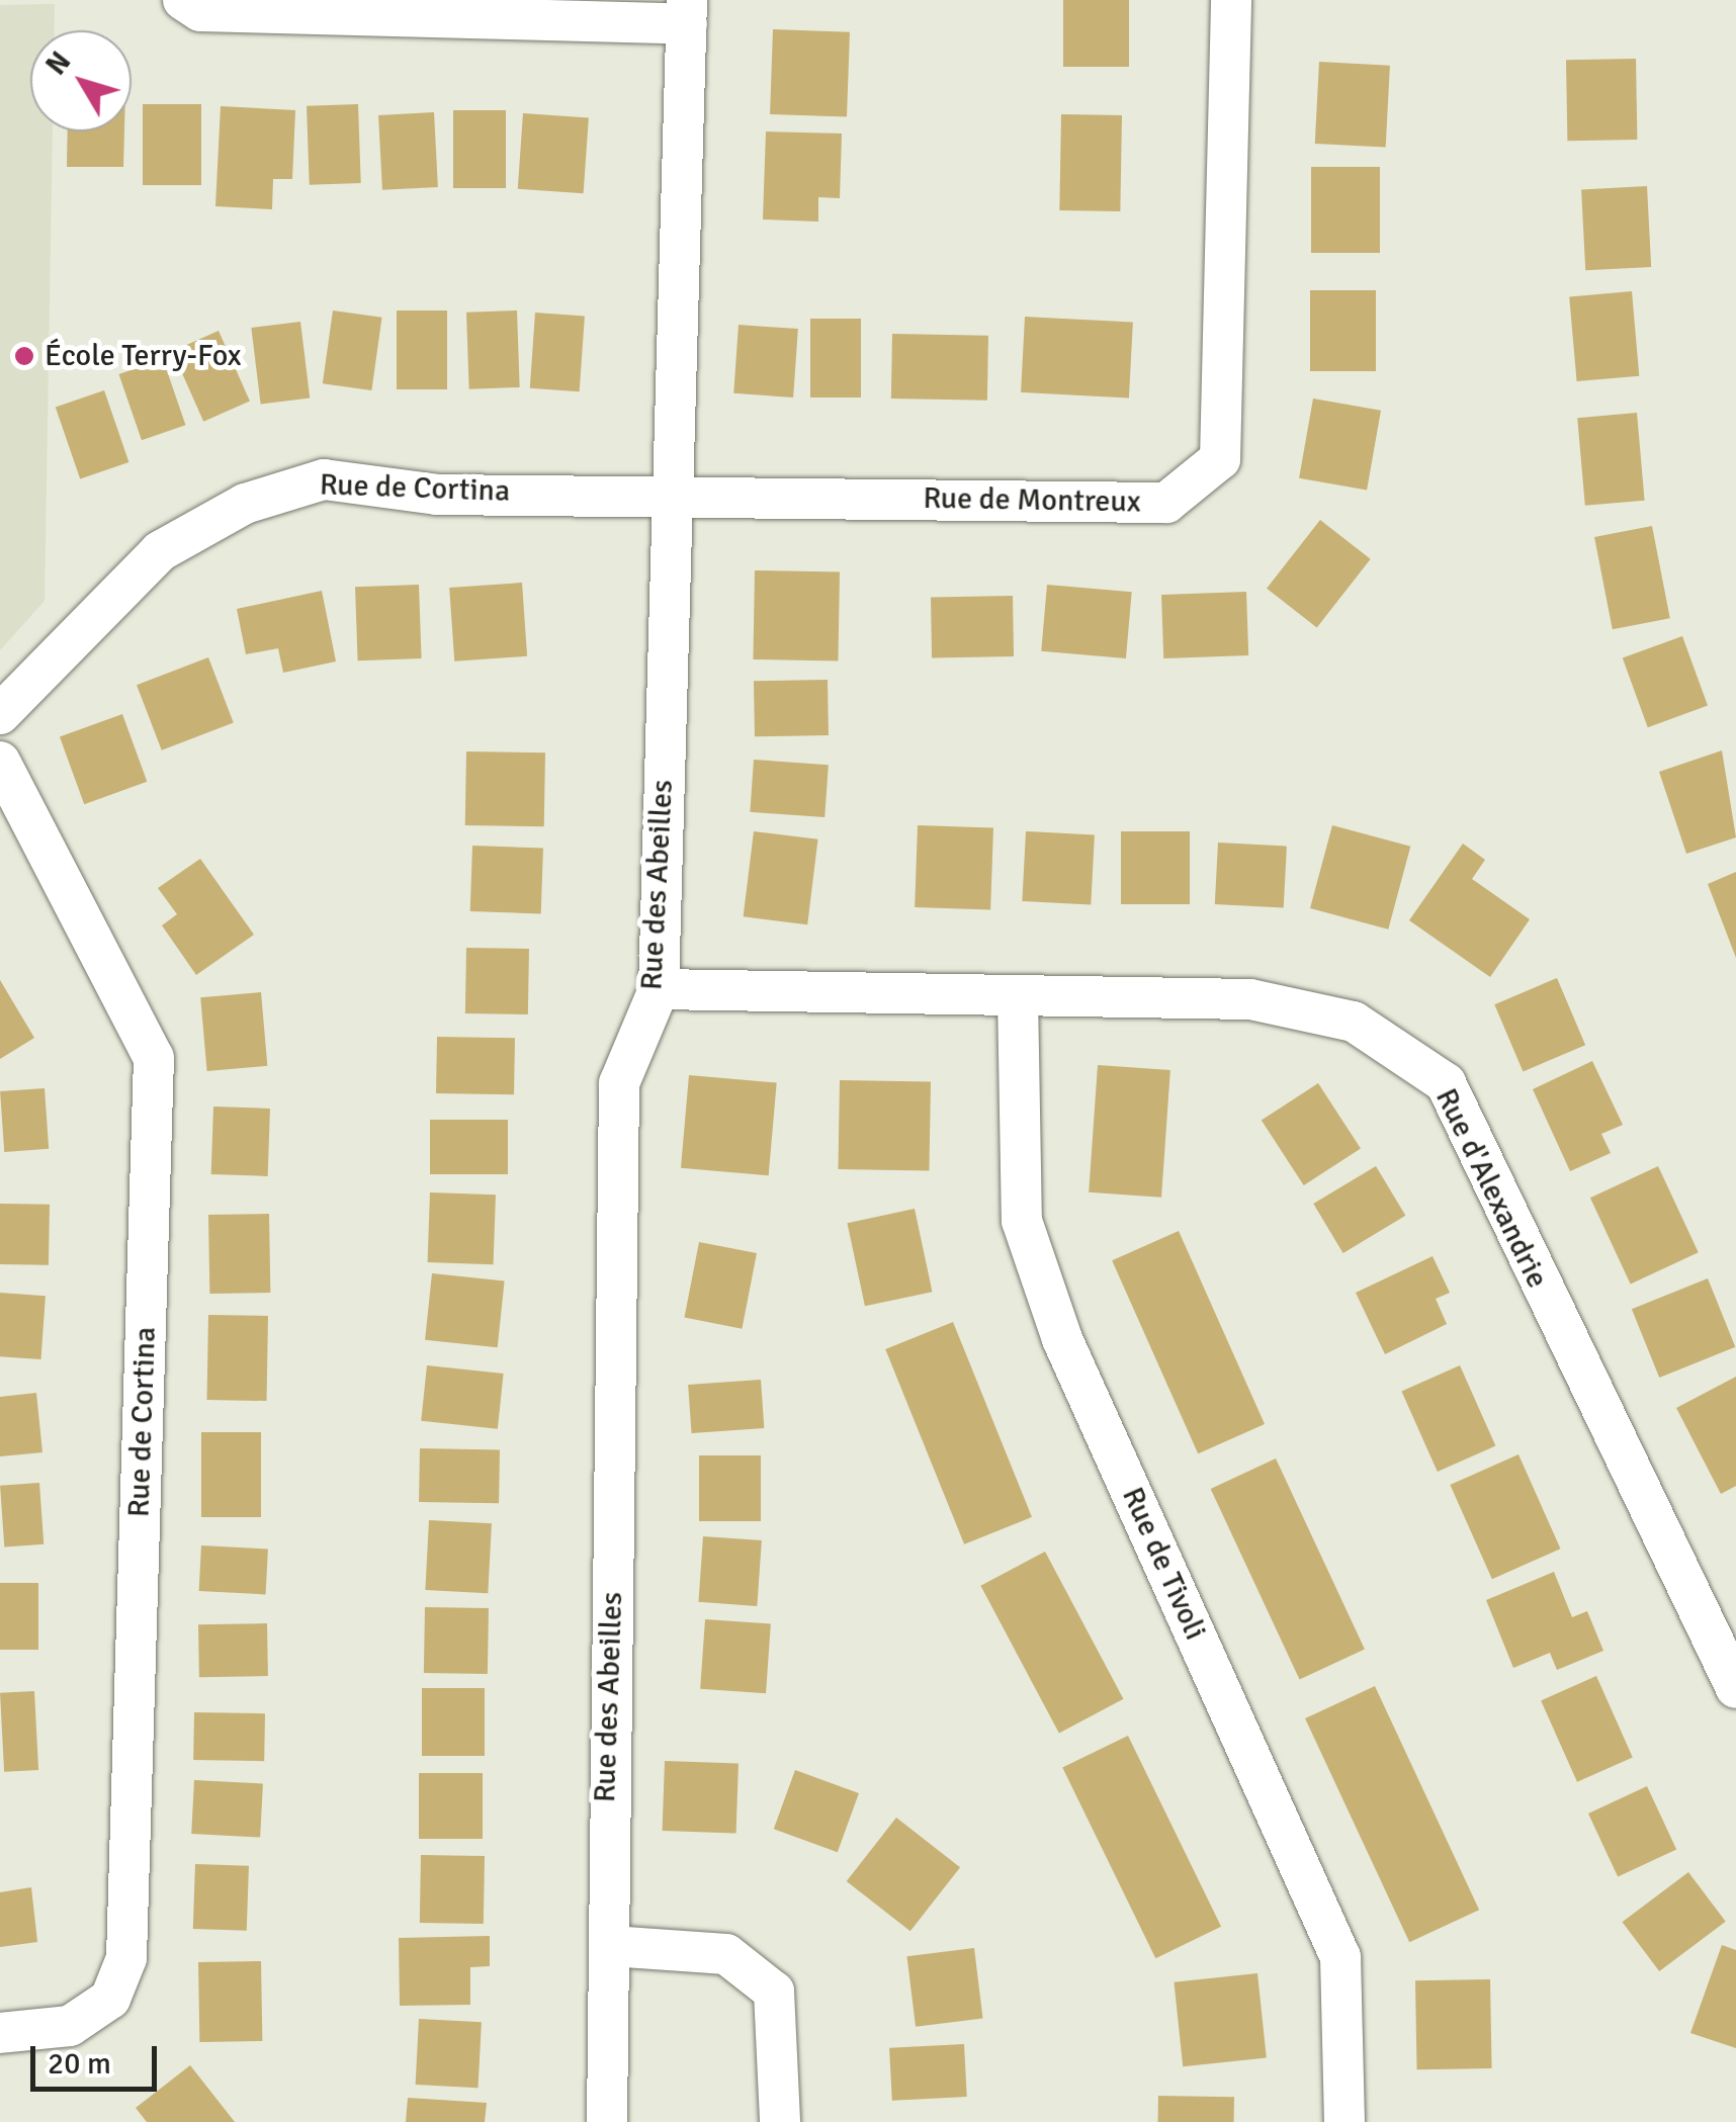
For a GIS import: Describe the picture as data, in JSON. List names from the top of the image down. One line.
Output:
{"streets":{"street":["Rue de Cortina","Rue de Montreux","Rue des Abeilles","Rue d'Alexandrie","Rue de Tivoli"]},"crossings":[["Rue de Cortina","Rue de Montreux"],["Rue de Cortina","Rue des Abeilles"],["Rue de Montreux","Rue des Abeilles"],["Rue des Abeilles","Rue d'Alexandrie"],["Rue d'Alexandrie","Rue de Tivoli"]],"places":["École Terry-Fox"],"scale_bar":"20 m","north":"top left"}
